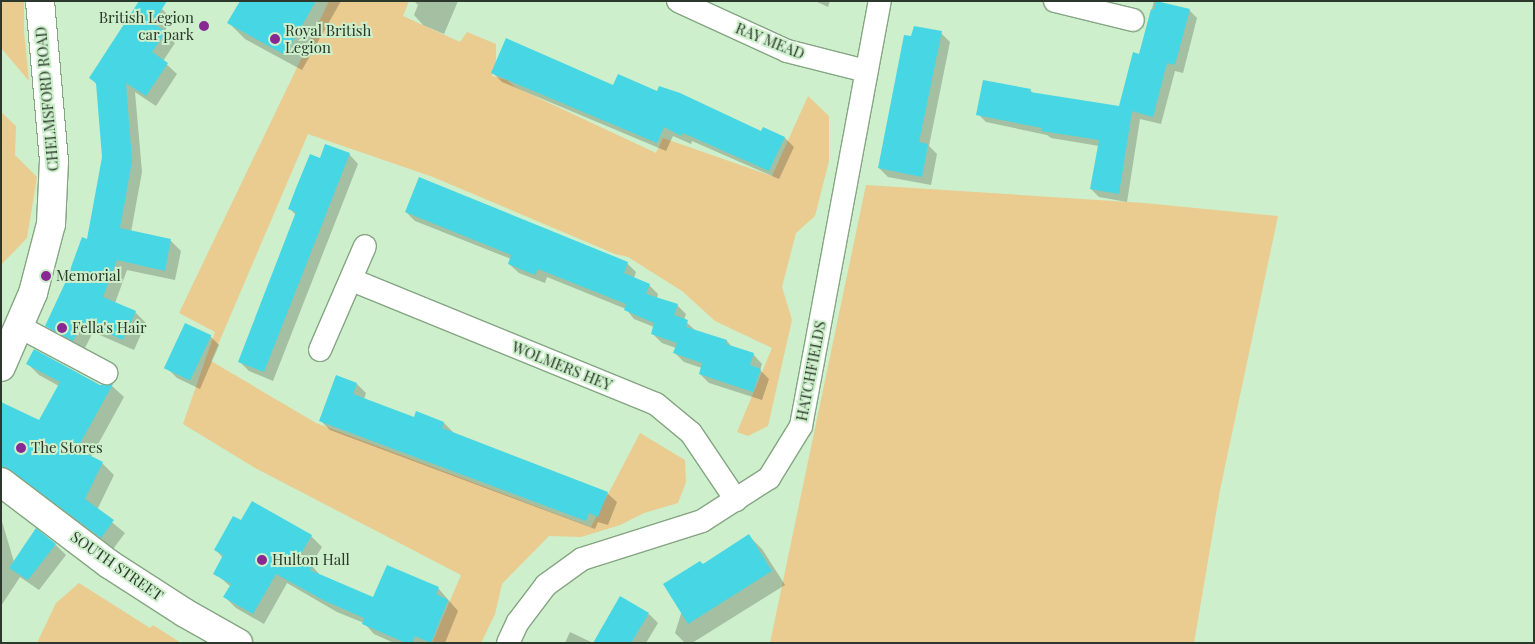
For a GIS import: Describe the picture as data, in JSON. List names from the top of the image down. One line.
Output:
{"streets":{"street":["RAY MEAD","CHELMSFORD ROAD","WOLMERS HEY","HATCHFIELDS","SOUTH STREET"]},"crossings":[["RAY MEAD","HATCHFIELDS"],["WOLMERS HEY","HATCHFIELDS"]],"places":["British Legion car park","Royal British Legion","Memorial","Fella's Hair","The Stores","Hulton Hall"]}
